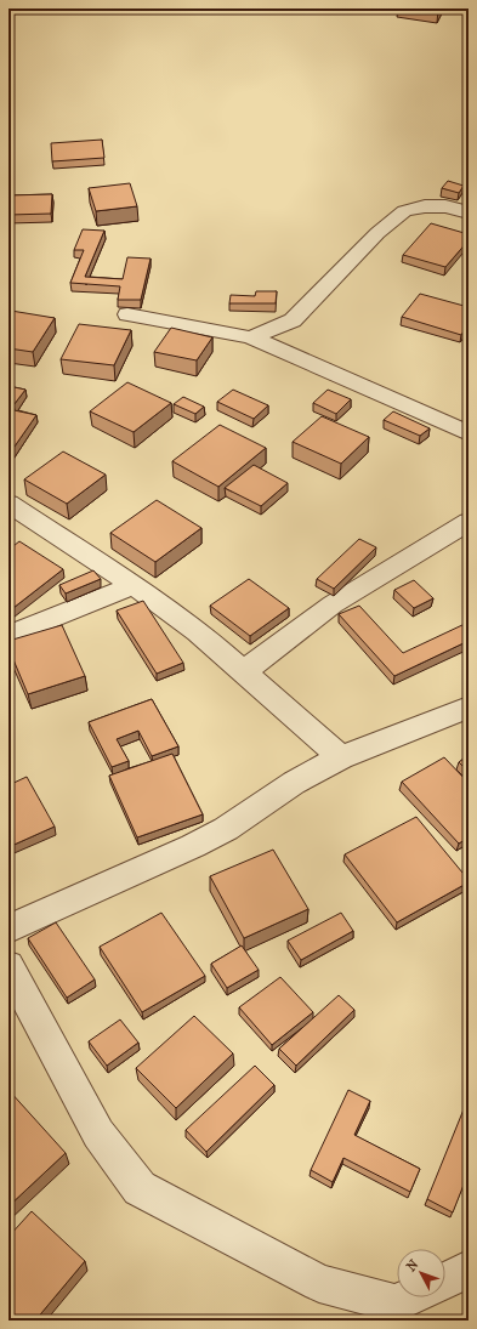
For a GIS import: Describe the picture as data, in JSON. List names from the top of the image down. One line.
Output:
{"north":"top left"}
